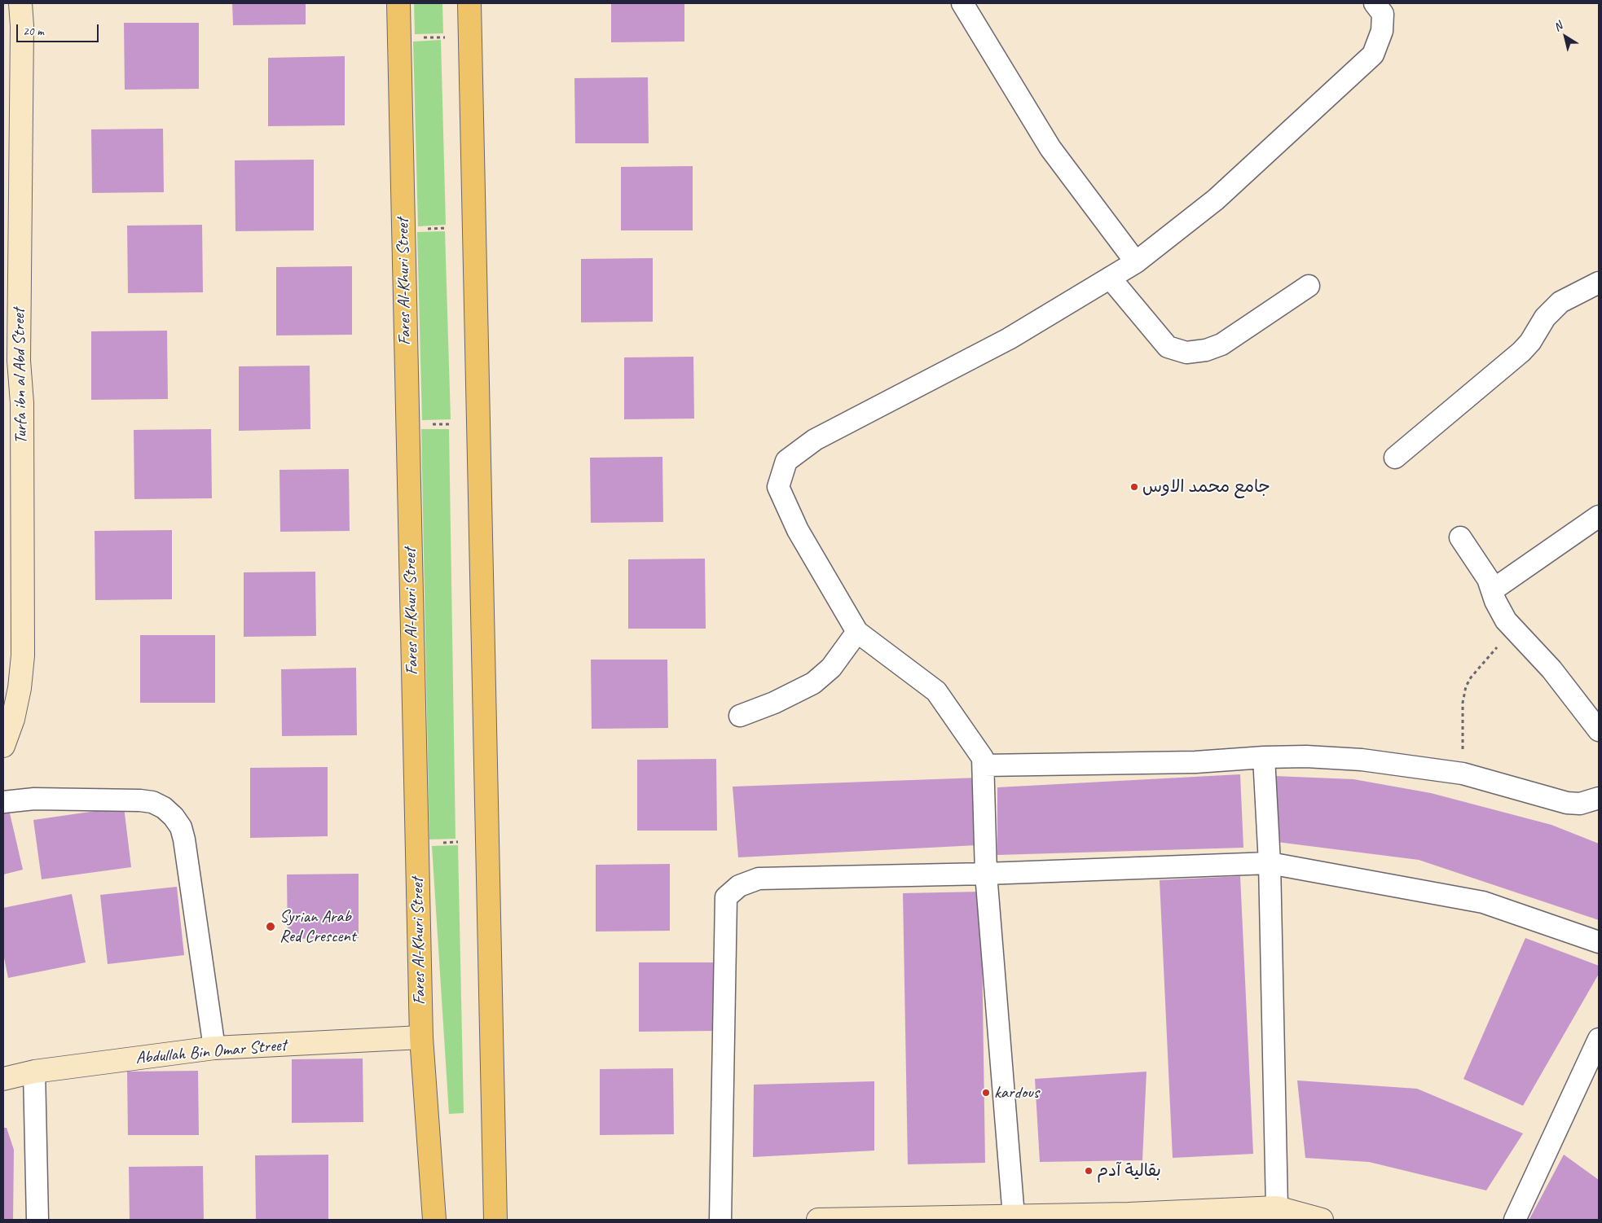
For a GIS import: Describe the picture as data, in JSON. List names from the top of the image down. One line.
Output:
{"streets":{"main road":["Fares Al-Khuri Street","Turfa ibn al Abd Street","Abdullah Bin Omar Street"]},"crossings":[["Fares Al-Khuri Street","Abdullah Bin Omar Street"]],"places":["جامع محمد الاوس","Syrian Arab Red Crescent","kardous","بقالية آدم"],"scale_bar":"20 m","north":"top left"}
